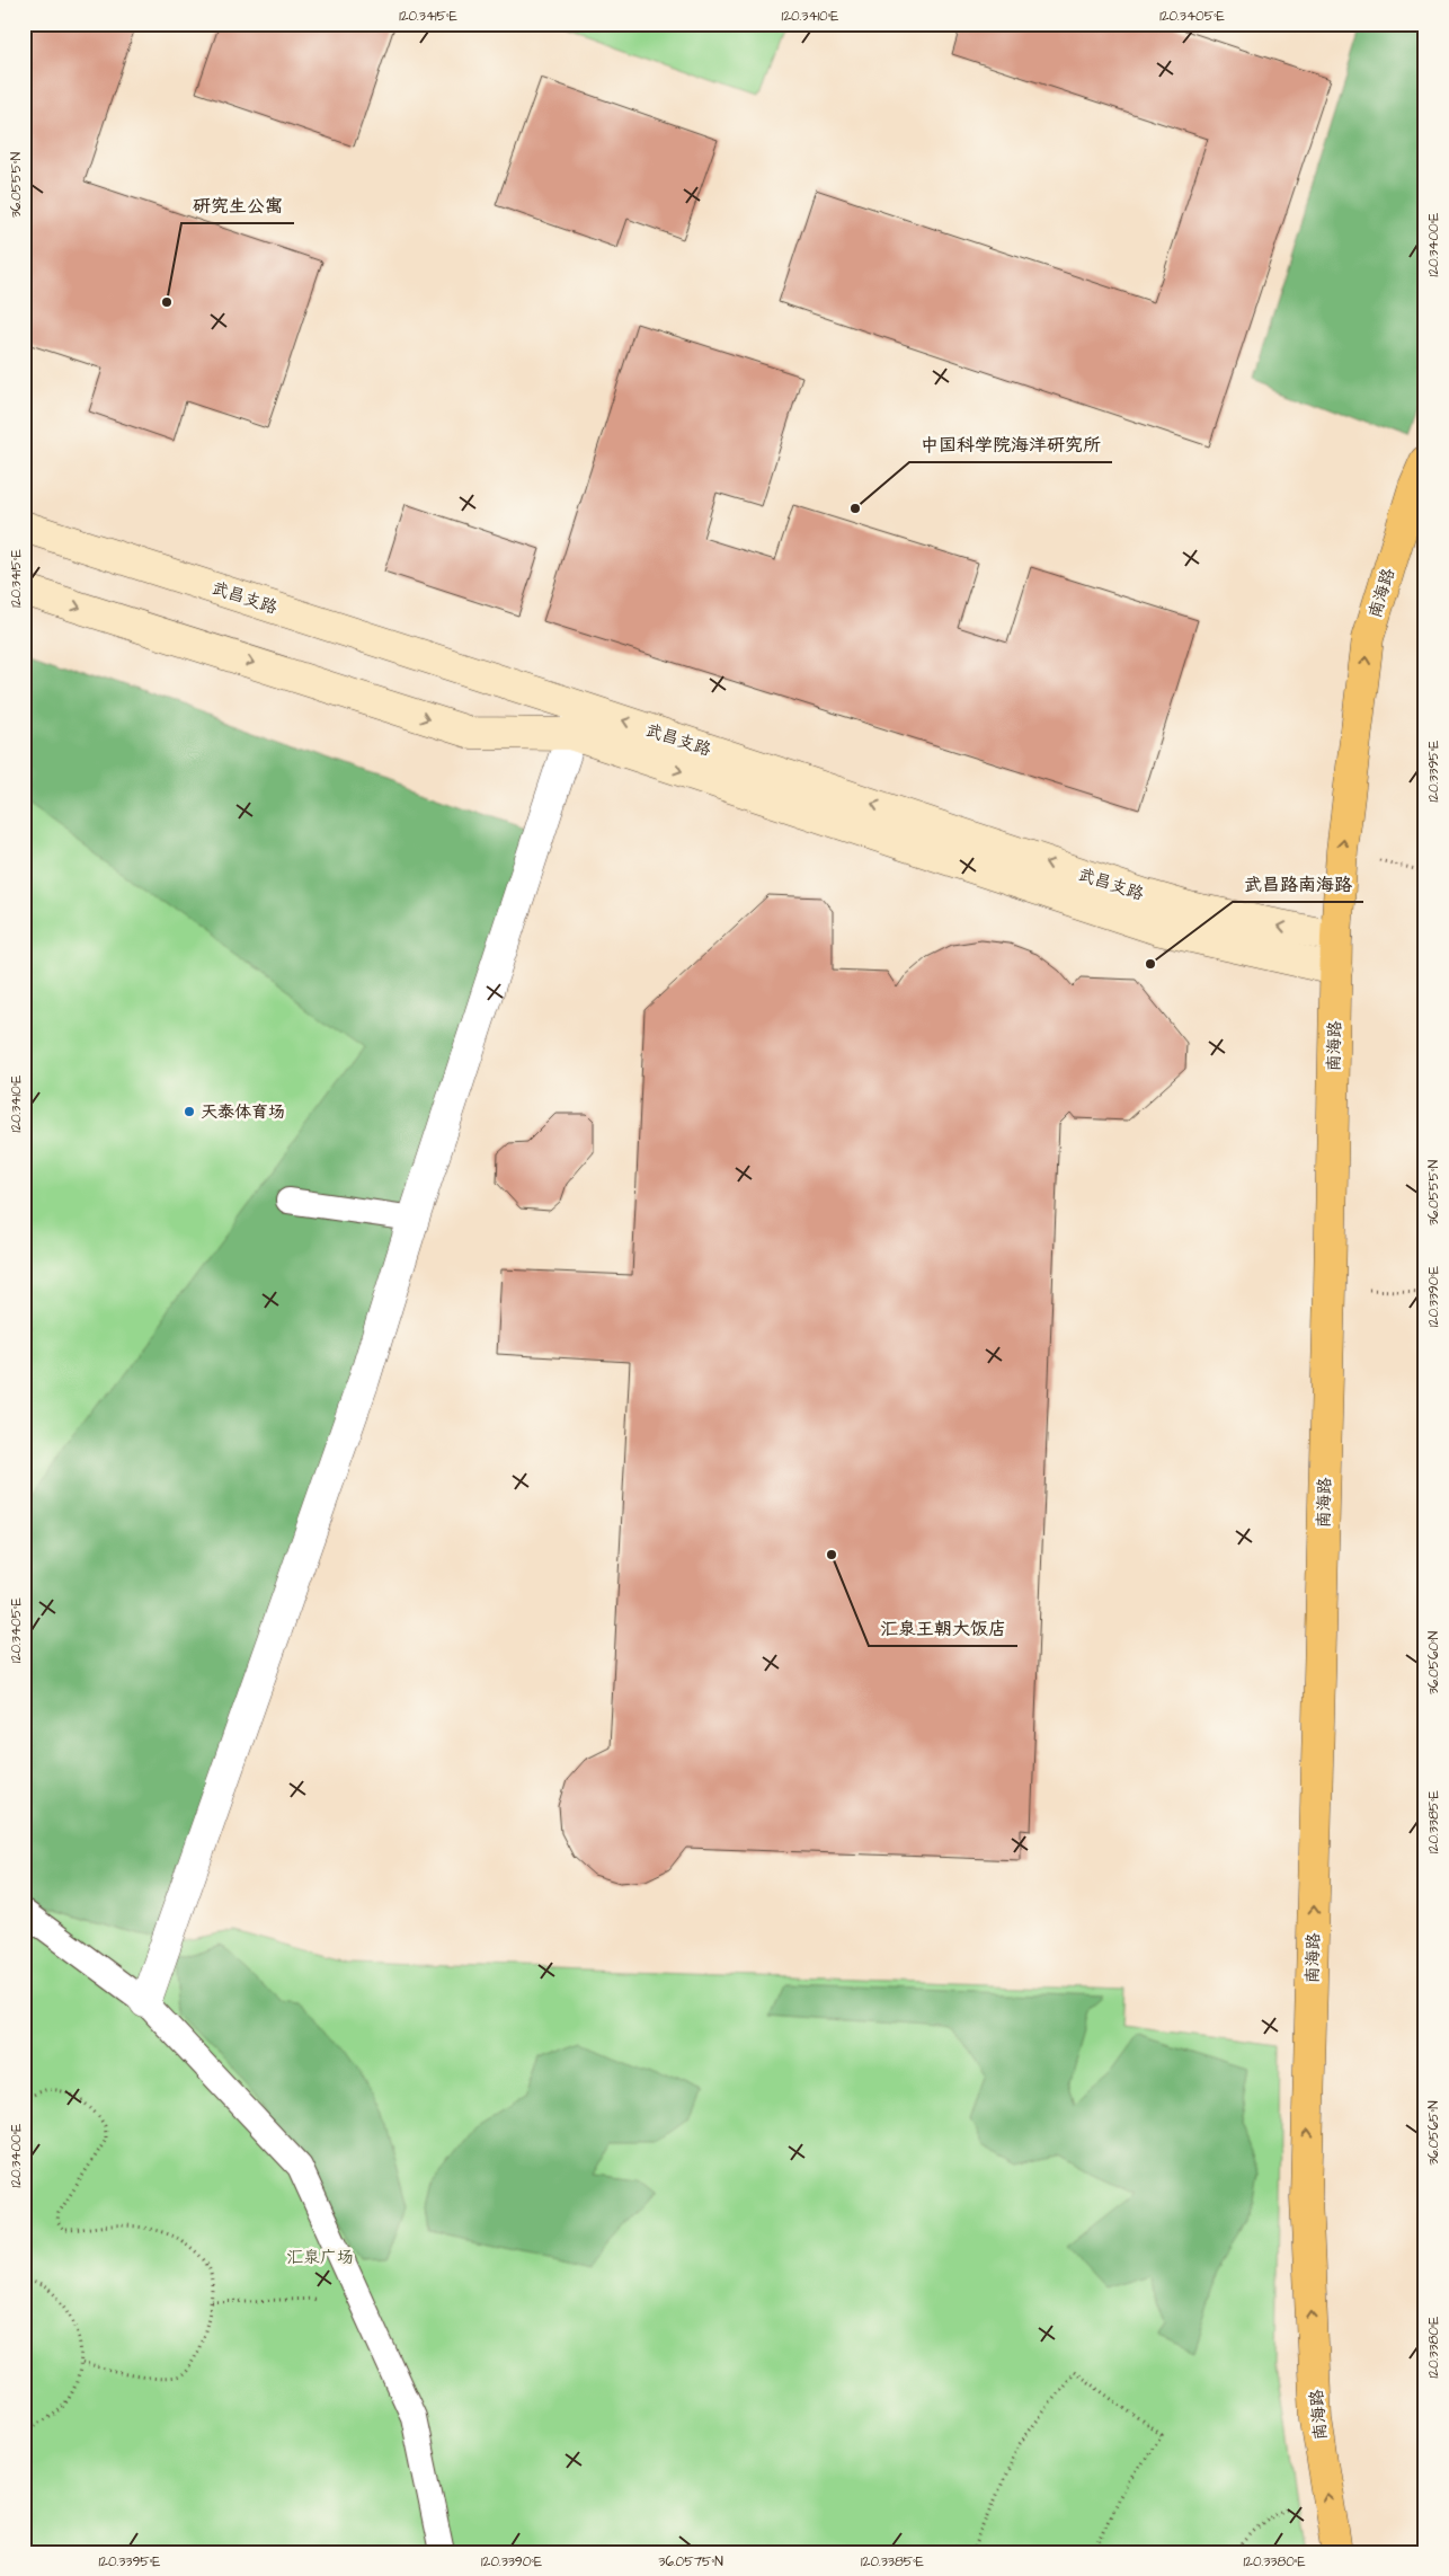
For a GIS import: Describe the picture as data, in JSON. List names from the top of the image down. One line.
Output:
{"streets":{"main road":["南海路"],"street":["武昌支路"]},"crossings":[["南海路","武昌支路"]],"one_way":["南海路"],"parks":["汇泉广场"],"places":["研究生公寓","中国科学院海洋研究所","武昌路南海路","天泰体育场","汇泉王朝大饭店"],"coordinates":["120.3415°E","120.3410°E","120.3405°E","36.0555°N","120.3400°E","120.3395°E","120.3390°E","36.0560°N","120.3385°E","36.0565°N","120.3380°E","36.0575°N"]}
